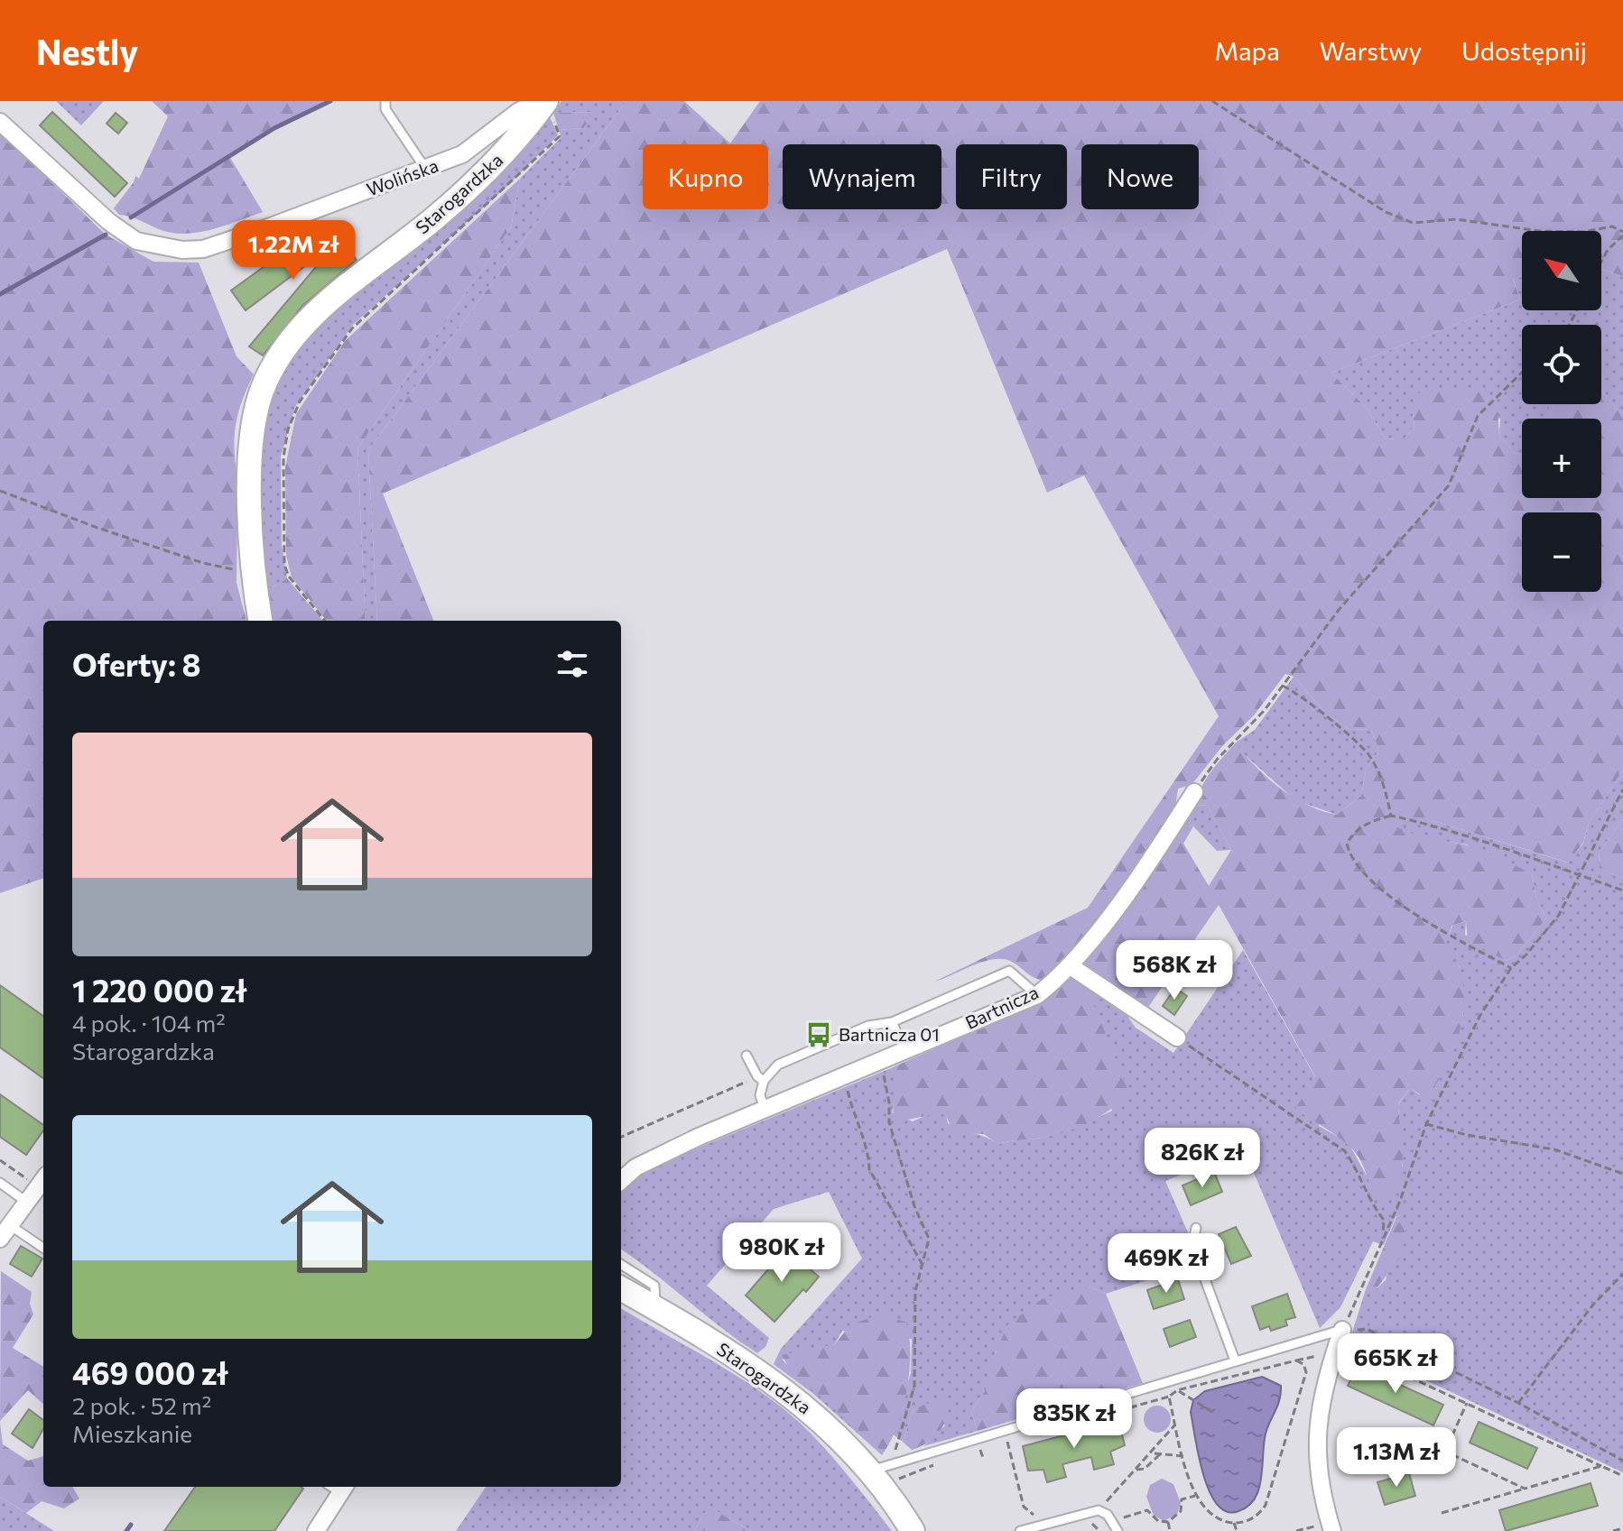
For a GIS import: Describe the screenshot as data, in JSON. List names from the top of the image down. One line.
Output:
{"streets":{"main road":["Starogardzka"],"street":["Wolińska","Bartnicza"]},"crossings":[["Wolińska","Starogardzka"]],"places":{"bus stop":["Bartnicza 01"]},"north":"top left","page":{"header":"Nestly","nav":["Mapa","Warstwy","Udostępnij"],"chip":["Kupno","Wynajem","Filtry","Nowe"],"price":["1.22M zł","568K zł","826K zł","980K zł","469K zł","665K zł","835K zł","1.13M zł"],"map_buttons":["+","−"],"heading":"Oferty: 8","list":[{"name":"1 220 000 zł","note":"4 pok. · 104 m² · Starogardzka"},{"name":"469 000 zł","note":"2 pok. · 52 m² · Mieszkanie"}]}}
